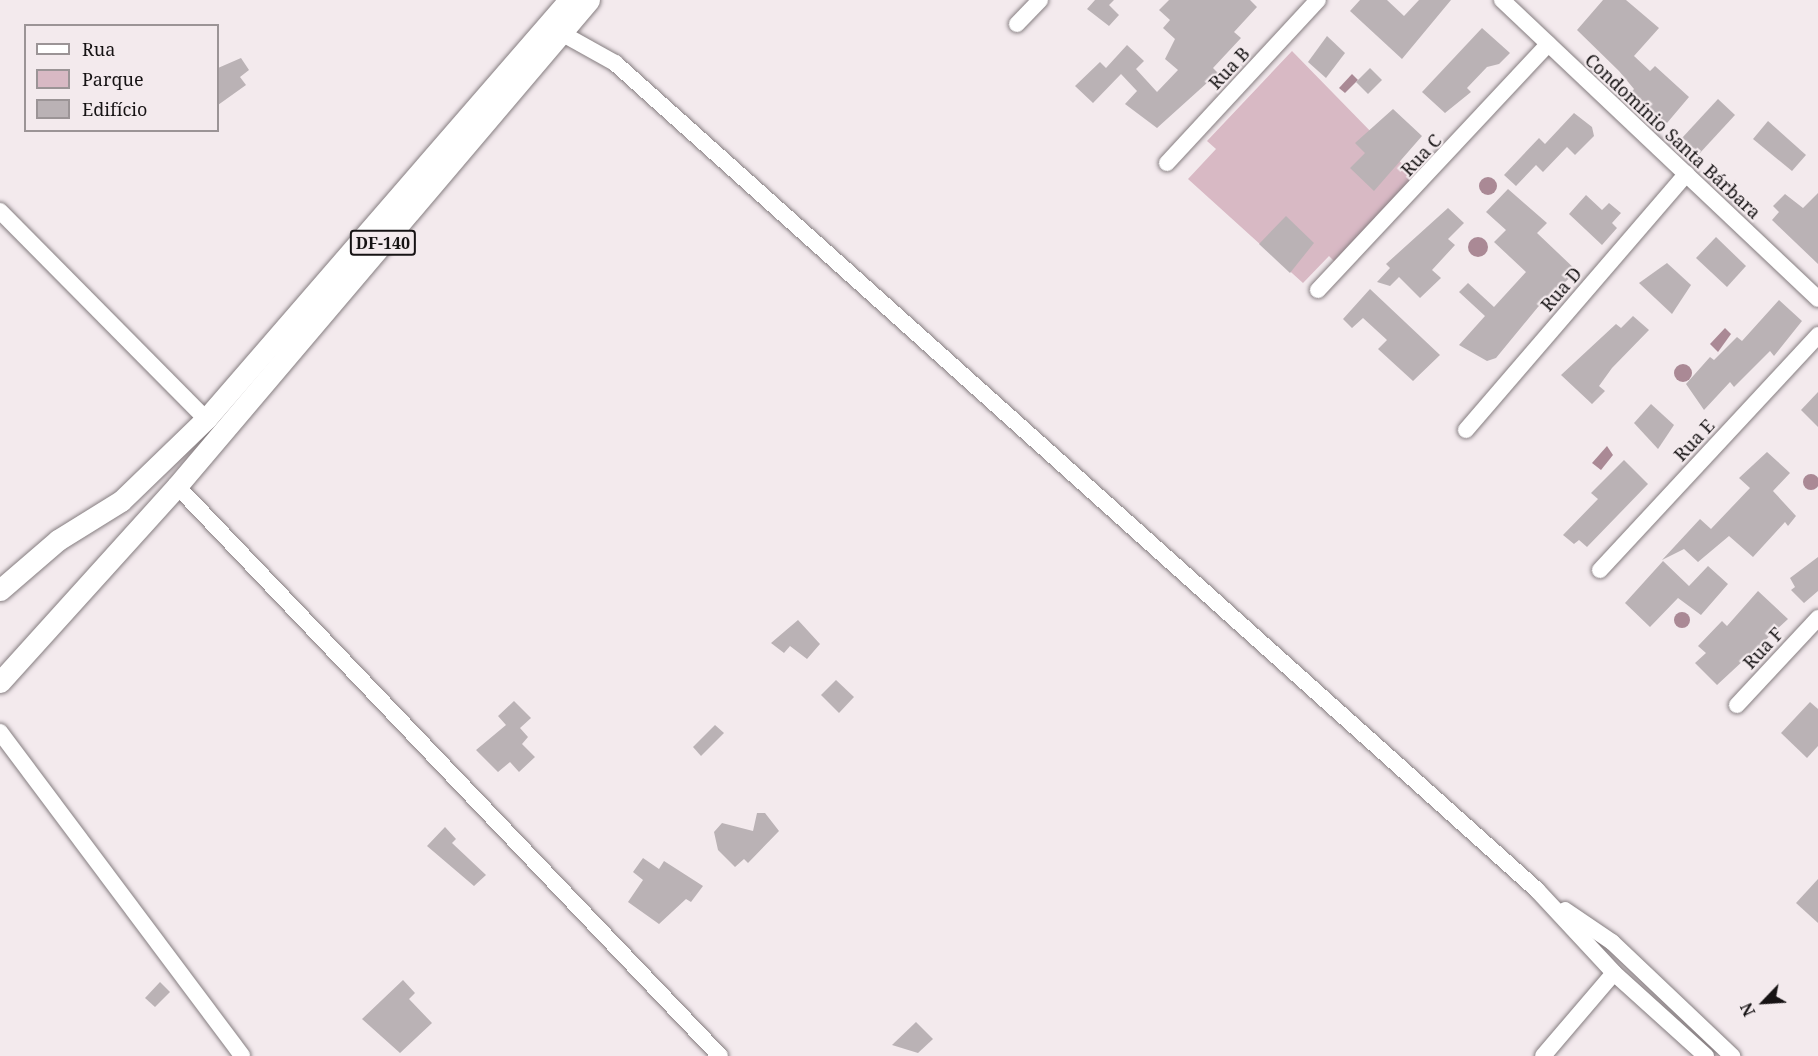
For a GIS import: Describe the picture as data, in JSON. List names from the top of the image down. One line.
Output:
{"streets":{"main road":["DF-140"],"street":["Rua B","Condomínio Santa Bárbara","Rua C","Rua D","Rua E","Rua F"]},"crossings":[["Condomínio Santa Bárbara","Rua C"],["Condomínio Santa Bárbara","Rua D"]],"legend":["Rua","Parque","Edifício"],"north":"bottom left"}
